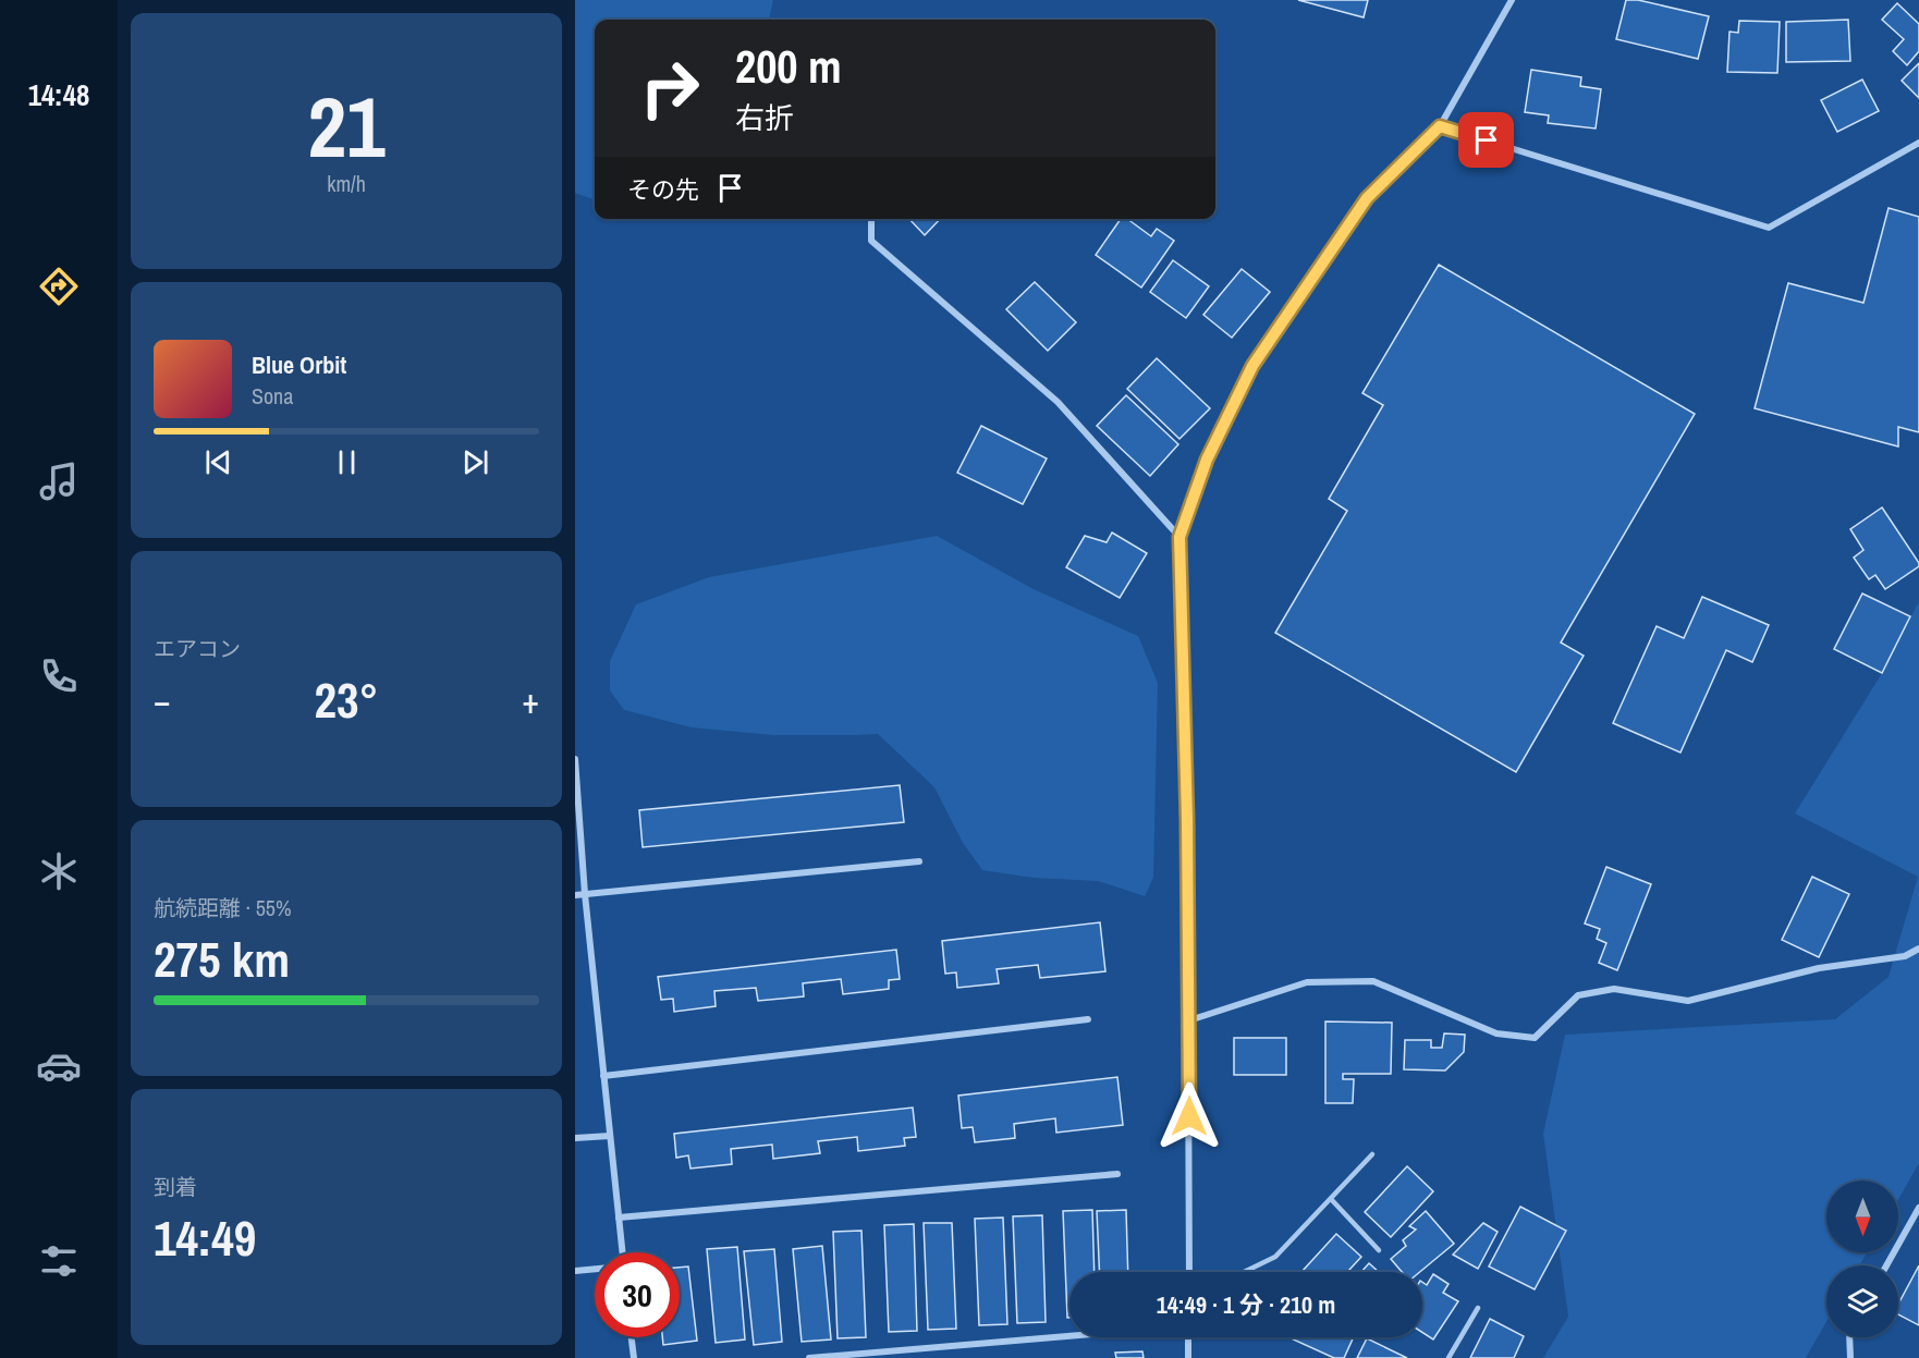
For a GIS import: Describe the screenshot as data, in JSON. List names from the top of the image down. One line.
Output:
{"north":"bottom","page":{"tabs":"14:48","tile":[["21","km/h"],"エアコン",["航続距離 · 55%","275 km"],["到着","14:49"]],"turn":["200 m","右折"],"then":"その先","song":["Blue Orbit","Sona"],"heat":["−","23°","+"],"limit":"30","trip":"14:49 · 1 分 · 210 m"}}
